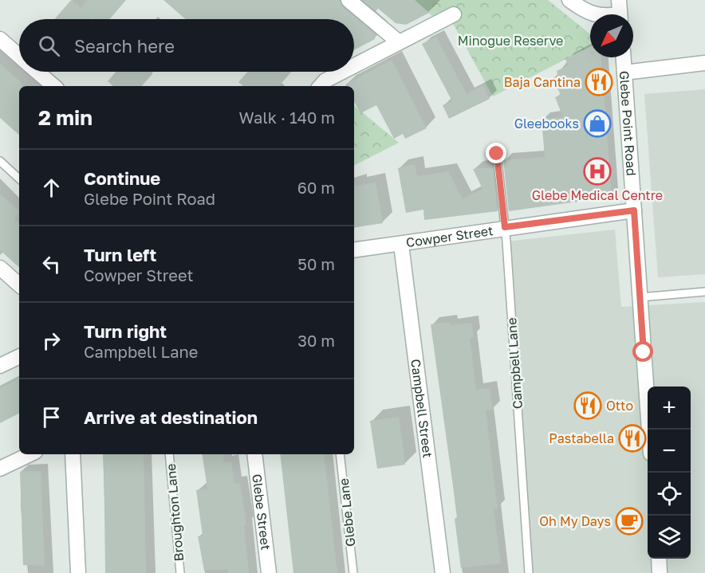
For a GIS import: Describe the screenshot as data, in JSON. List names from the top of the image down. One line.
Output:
{"streets":{"street":["Glebe Point Road","Cowper Street","Campbell Street","Glebe Street"],"lane":["Campbell Lane","Broughton Lane","Glebe Lane"]},"crossings":[["Glebe Point Road","Cowper Street"],["Cowper Street","Campbell Lane"],["Cowper Street","Campbell Street"]],"parks":["Minogue Reserve"],"places":{"restaurant":["Baja Cantina","Otto","Pastabella"],"shop":["Gleebooks"],"hospital":["Glebe Medical Centre"],"cafe":["Oh My Days"]},"north":"bottom left","page":{"search":"Search here","heading":["2 min","Walk · 140 m"],"list":[["Continue","Glebe Point Road","60 m"],["Turn left","Cowper Street","50 m"],["Turn right","Campbell Lane","30 m"],"Arrive at destination"],"map_buttons":["+","−"]}}
